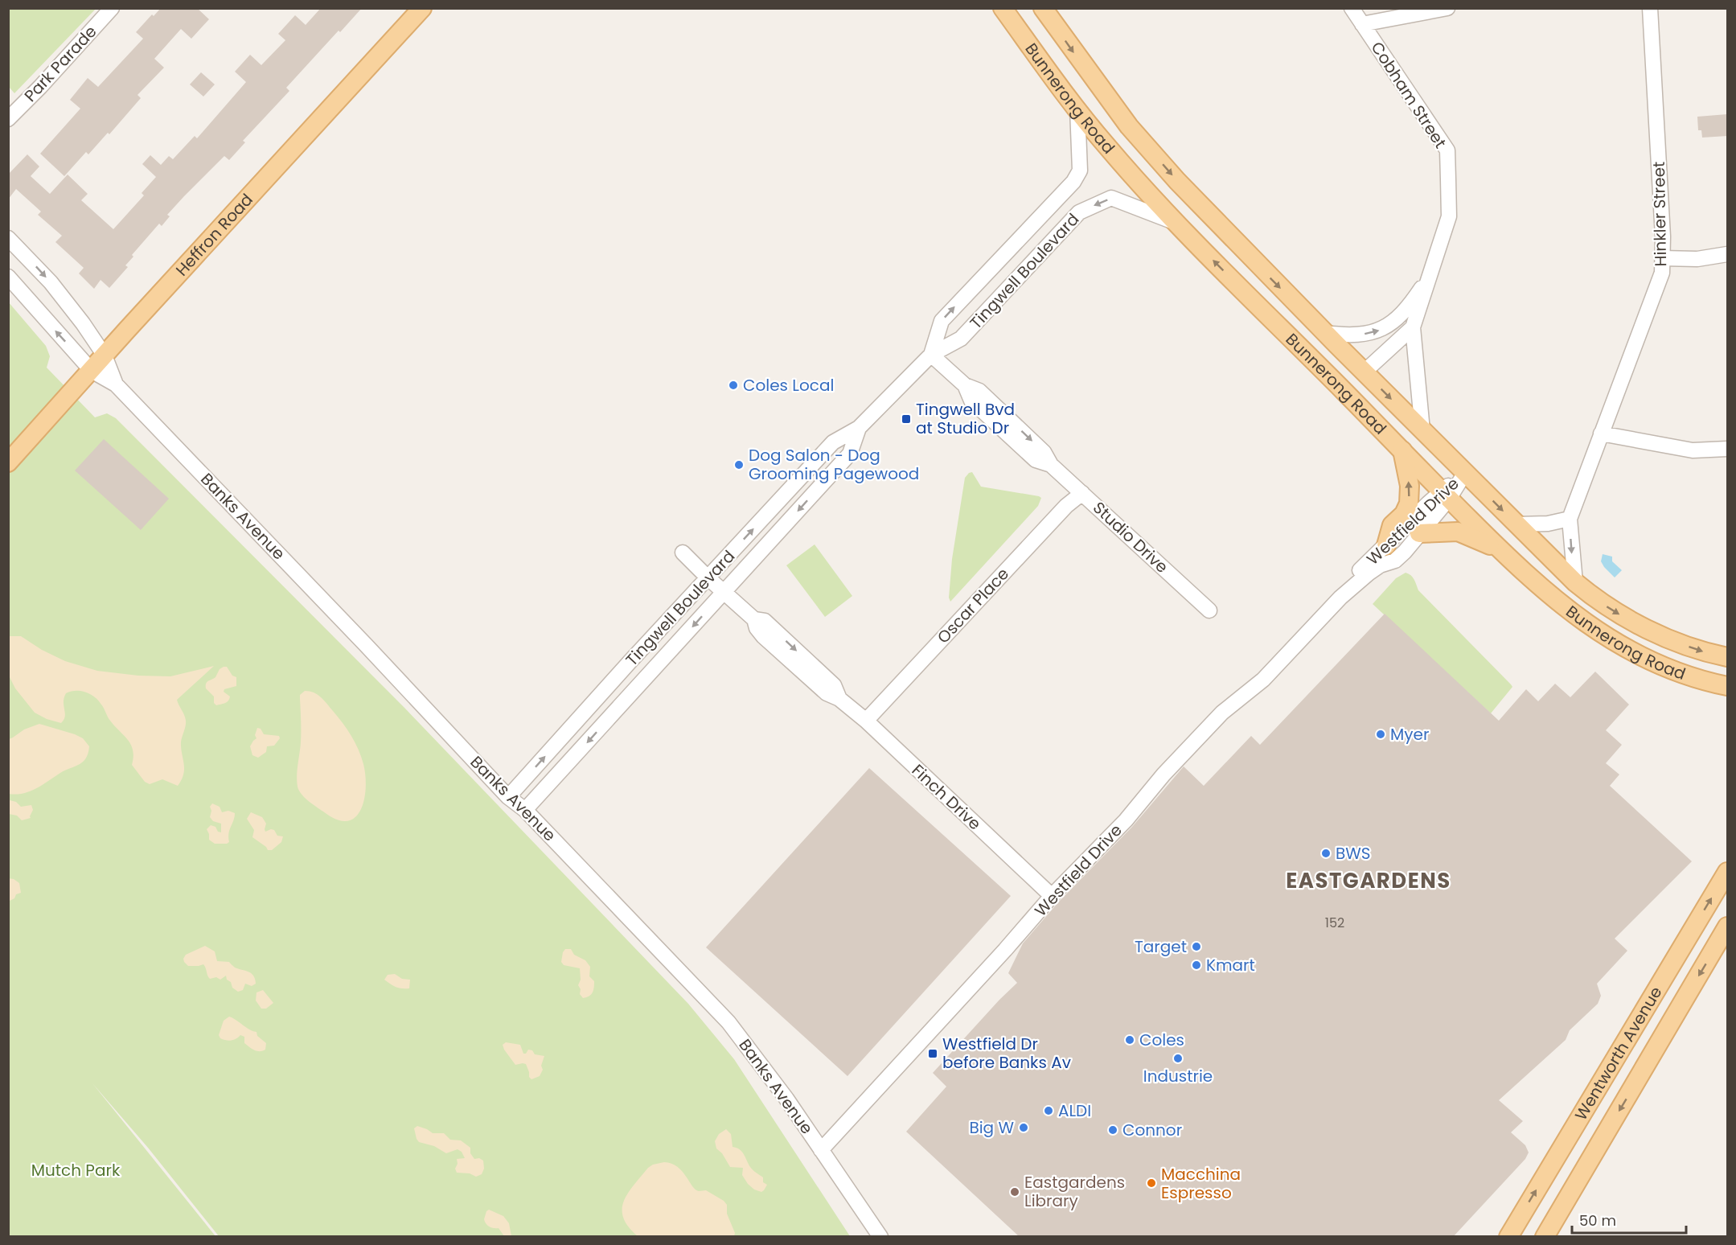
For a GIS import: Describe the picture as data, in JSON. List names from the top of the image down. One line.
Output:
{"streets":{"main road":["Bunnerong Road","Heffron Road","Wentworth Avenue"],"street":["Park Parade","Cobham Street","Hinkler Street","Tingwell Boulevard","Banks Avenue","Westfield Drive","Studio Drive","Oscar Place","Finch Drive"]},"crossings":[["Cobham Street","Bunnerong Road"],["Bunnerong Road","Hinkler Street"],["Bunnerong Road","Tingwell Boulevard"],["Bunnerong Road","Westfield Drive"],["Heffron Road","Banks Avenue"],["Tingwell Boulevard","Banks Avenue"],["Tingwell Boulevard","Studio Drive"],["Tingwell Boulevard","Finch Drive"],["Banks Avenue","Westfield Drive"],["Westfield Drive","Finch Drive"],["Studio Drive","Oscar Place"],["Oscar Place","Finch Drive"]],"districts":["EASTGARDENS"],"parks":["Mutch Park"],"places":{"other":["Coles Local","Dog Salon - Dog Grooming Pagewood","Myer","BWS","Target","Kmart","Coles","Industrie","ALDI","Big W","Connor","Macchina Espresso","Eastgardens Library"],"transit":["Tingwell Bvd at Studio Dr","Westfield Dr before Banks Av"]},"house_numbers":["152"],"scale_bar":"50 m"}
